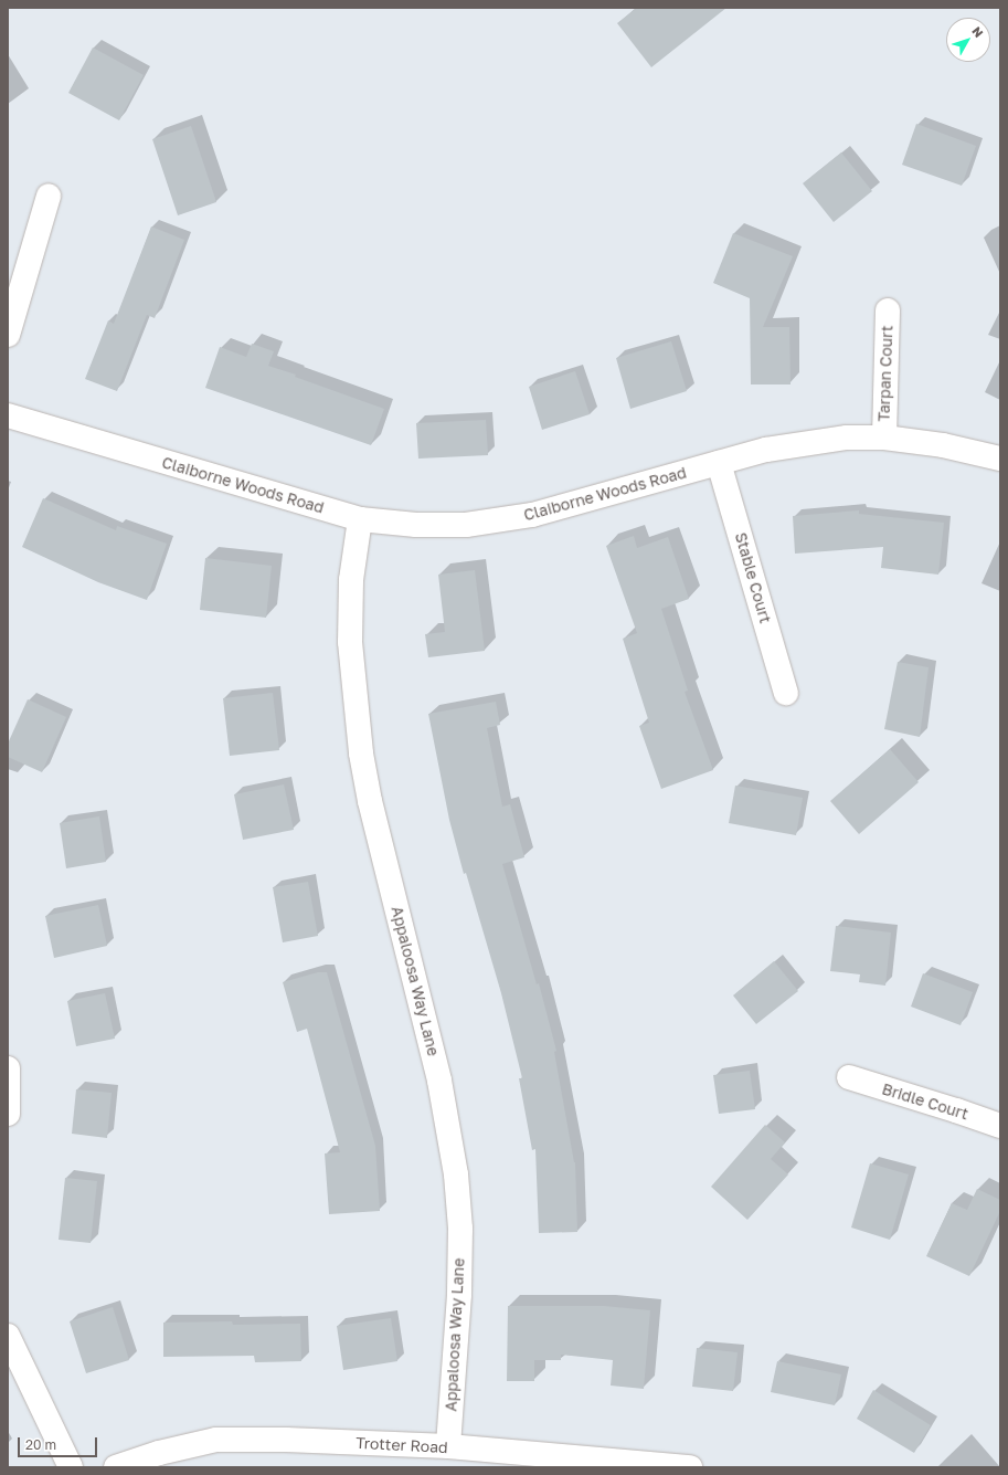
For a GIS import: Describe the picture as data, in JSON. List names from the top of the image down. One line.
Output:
{"streets":{"street":["Tarpan Court","Claiborne Woods Road","Stable Court","Appaloosa Way Lane","Bridle Court","Trotter Road"]},"crossings":[["Tarpan Court","Claiborne Woods Road"],["Claiborne Woods Road","Stable Court"],["Claiborne Woods Road","Appaloosa Way Lane"],["Appaloosa Way Lane","Trotter Road"]],"scale_bar":"20 m","north":"top right"}
